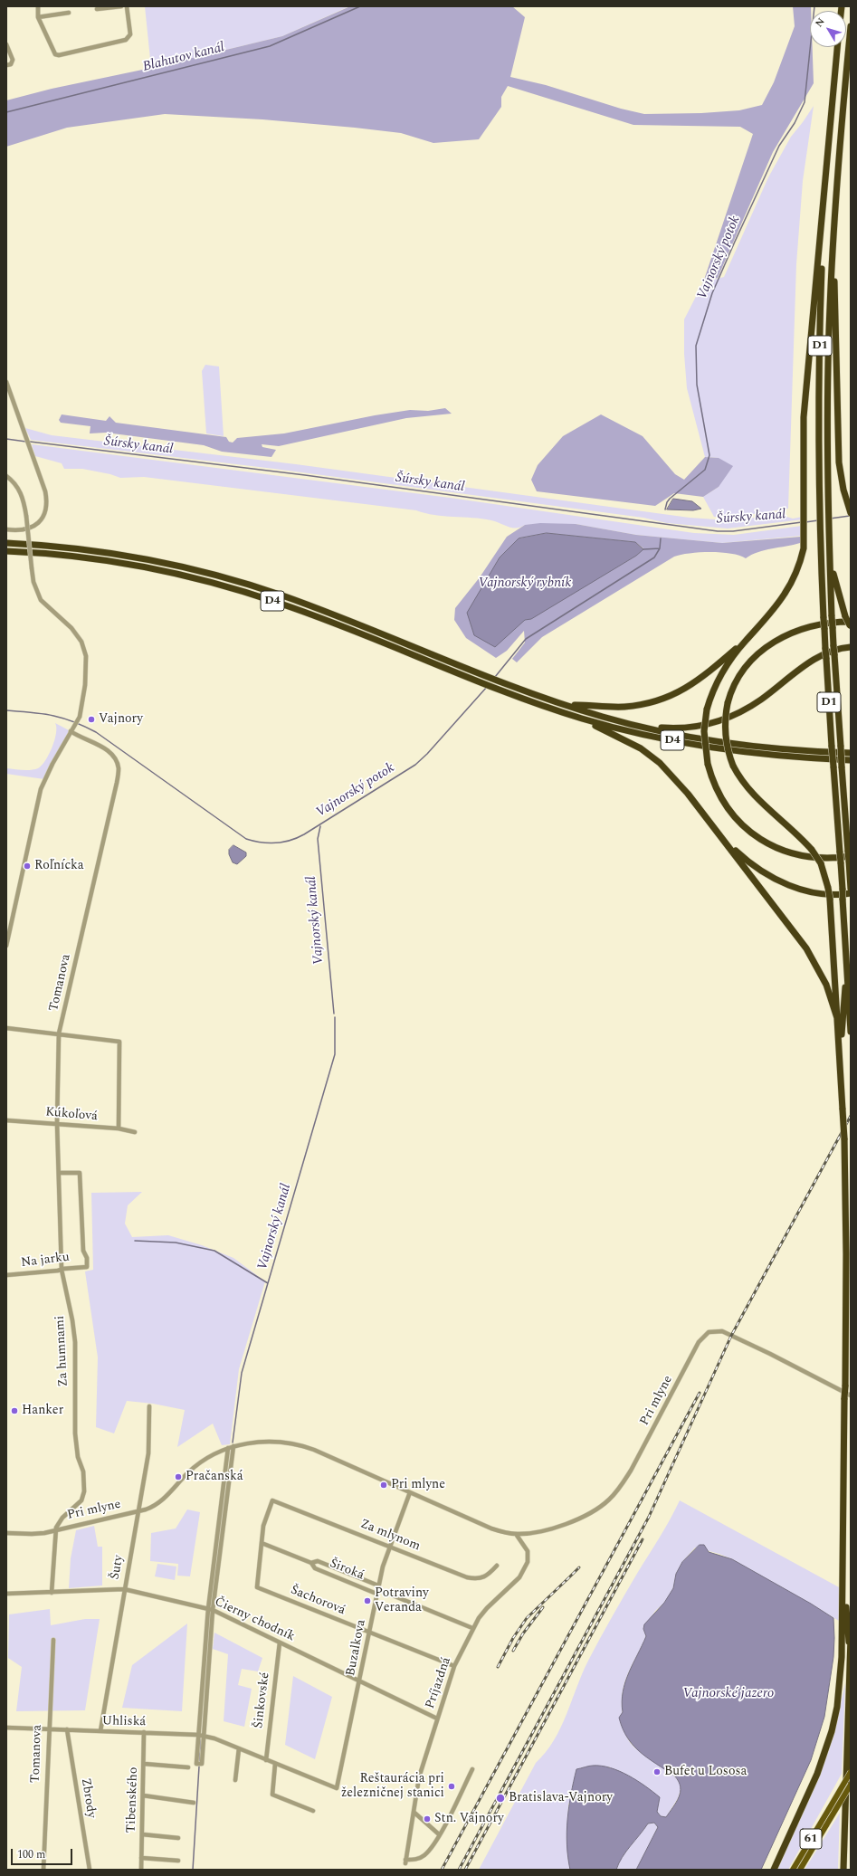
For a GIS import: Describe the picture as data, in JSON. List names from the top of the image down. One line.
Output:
{"streets":{"highway":["D1","D4"],"main road":["61"],"street":["Tomanova","Kúkoľová","Na jarku","Za humnami","Pri mlyne","Za mlynom","Šuty","Široká","Šachorová","Čierny chodník","Buzalkova","Príjazdná","Šinkovské","Uhliská","Zbrody","Tibenského"]},"crossings":[["Tomanova","Kúkoľová"],["Tomanova","Na jarku"],["Tomanova","Za humnami"],["Tomanova","Uhliská"],["Na jarku","Za humnami"],["Za humnami","Pri mlyne"],["Pri mlyne","Šuty"],["Pri mlyne","Buzalkova"],["Pri mlyne","Príjazdná"],["Za mlynom","Široká"],["Za mlynom","Šachorová"],["Za mlynom","Buzalkova"],["Šuty","Čierny chodník"],["Šuty","Uhliská"],["Široká","Šachorová"],["Široká","Buzalkova"],["Široká","Príjazdná"],["Šachorová","Buzalkova"],["Šachorová","Príjazdná"],["Čierny chodník","Buzalkova"],["Čierny chodník","Príjazdná"],["Čierny chodník","Šinkovské"],["Buzalkova","Uhliská"],["Šinkovské","Uhliská"],["Uhliská","Zbrody"],["Uhliská","Tibenského"]],"water":["Blahutov kanál","Vajnorský potok","Šúrsky kanál","Vajnorský rybník","Vajnorský kanál","Vajnorské jazero"],"places":["Vajnory","Roľnícka","Hanker","Pračanská","Pri mlyne","Potraviny Veranda","Bufet u Lososa","Reštaurácia pri železničnej stanici","Bratislava-Vajnory","Stn. Vajnory"],"scale_bar":"100 m","north":"top left"}
